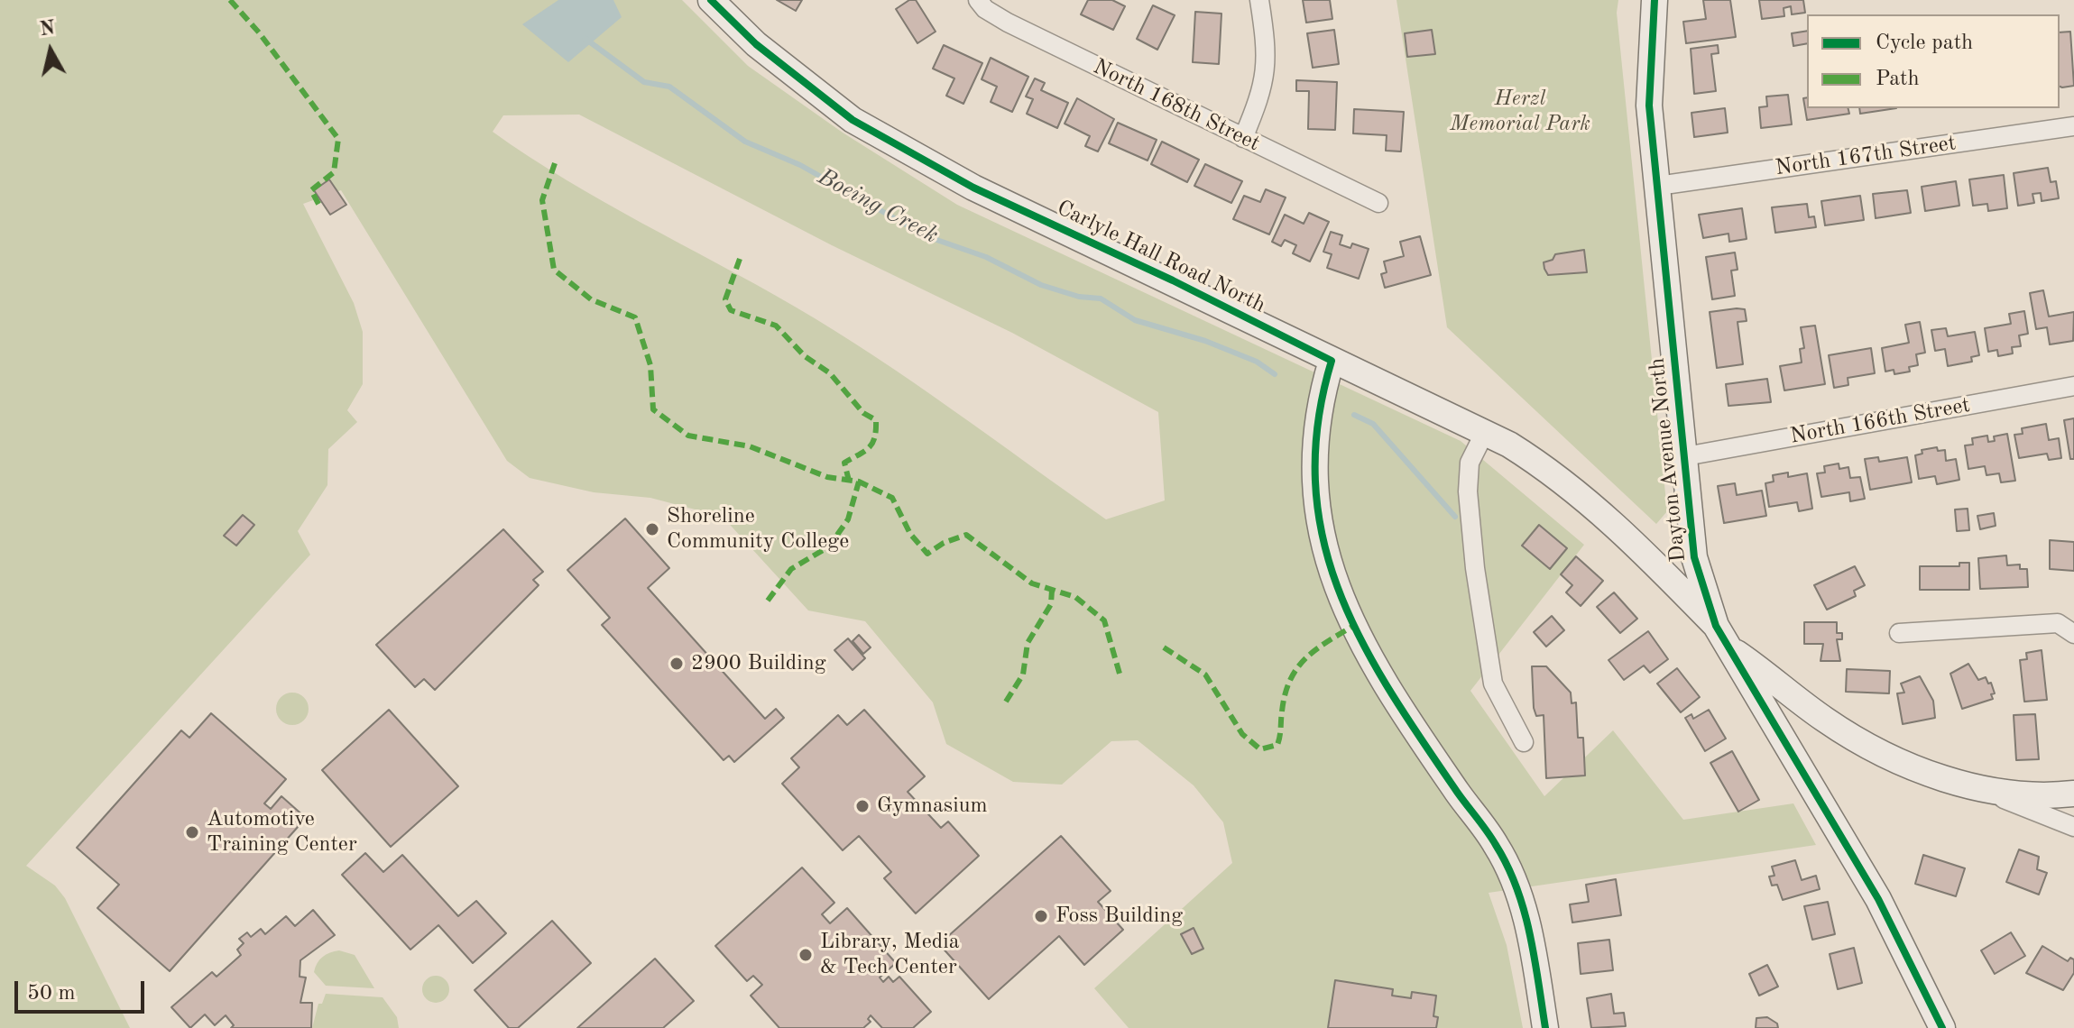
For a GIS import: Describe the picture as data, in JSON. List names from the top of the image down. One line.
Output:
{"streets":{"street":["North 168th Street","North 167th Street","Carlyle Hall Road North","North 166th Street","Dayton Avenue North"]},"crossings":[["North 167th Street","Dayton Avenue North"],["Carlyle Hall Road North","Dayton Avenue North"],["North 166th Street","Dayton Avenue North"]],"water":["Boeing Creek"],"parks":["Herzl Memorial Park"],"places":["Shoreline Community College","2900 Building","Gymnasium","Automotive Training Center","Foss Building","Library, Media & Tech Center"],"legend":["Cycle path","Path"],"scale_bar":"50 m","north":"top"}
